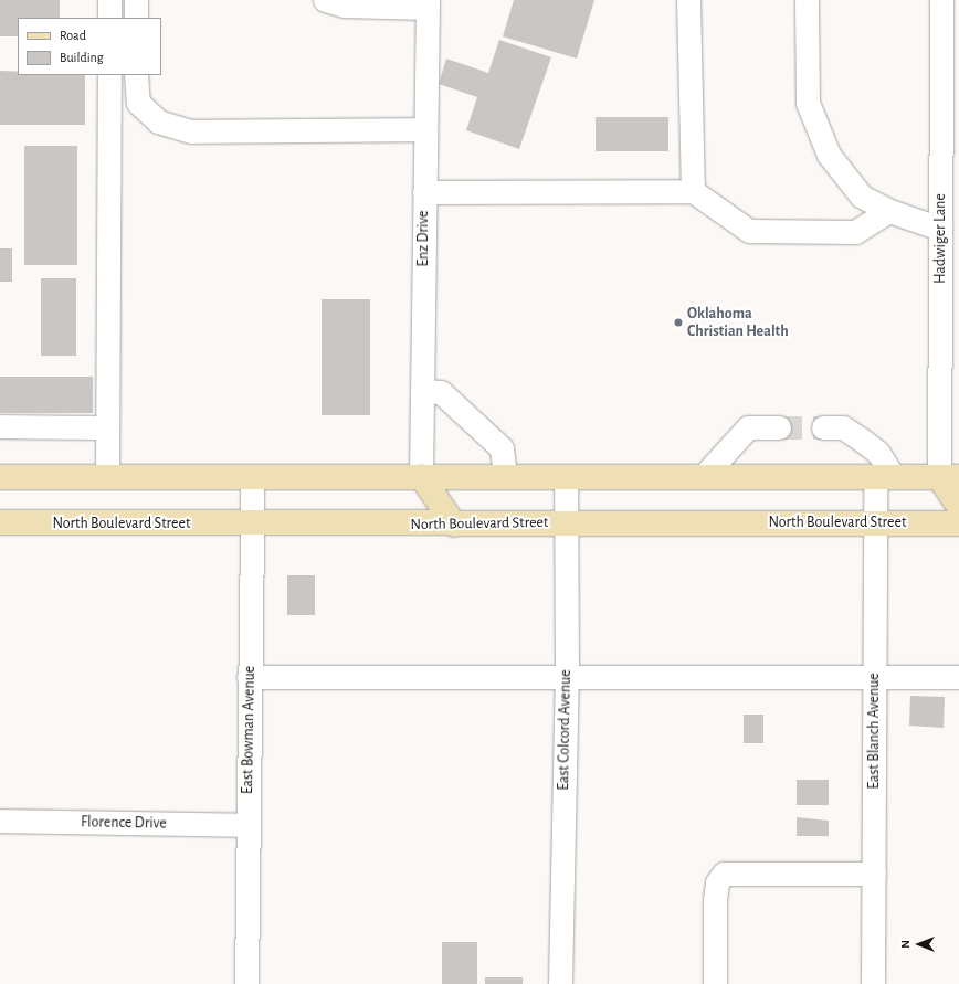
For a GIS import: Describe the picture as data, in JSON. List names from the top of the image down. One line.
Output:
{"streets":{"main road":["North Boulevard Street"],"street":["Enz Drive","Hadwiger Lane","East Bowman Avenue","East Colcord Avenue","East Blanch Avenue","Florence Drive"]},"crossings":[["North Boulevard Street","East Bowman Avenue"],["North Boulevard Street","East Colcord Avenue"],["North Boulevard Street","East Blanch Avenue"],["East Bowman Avenue","Florence Drive"]],"places":["Oklahoma Christian Health"],"legend":["Road","Building"],"north":"left"}
